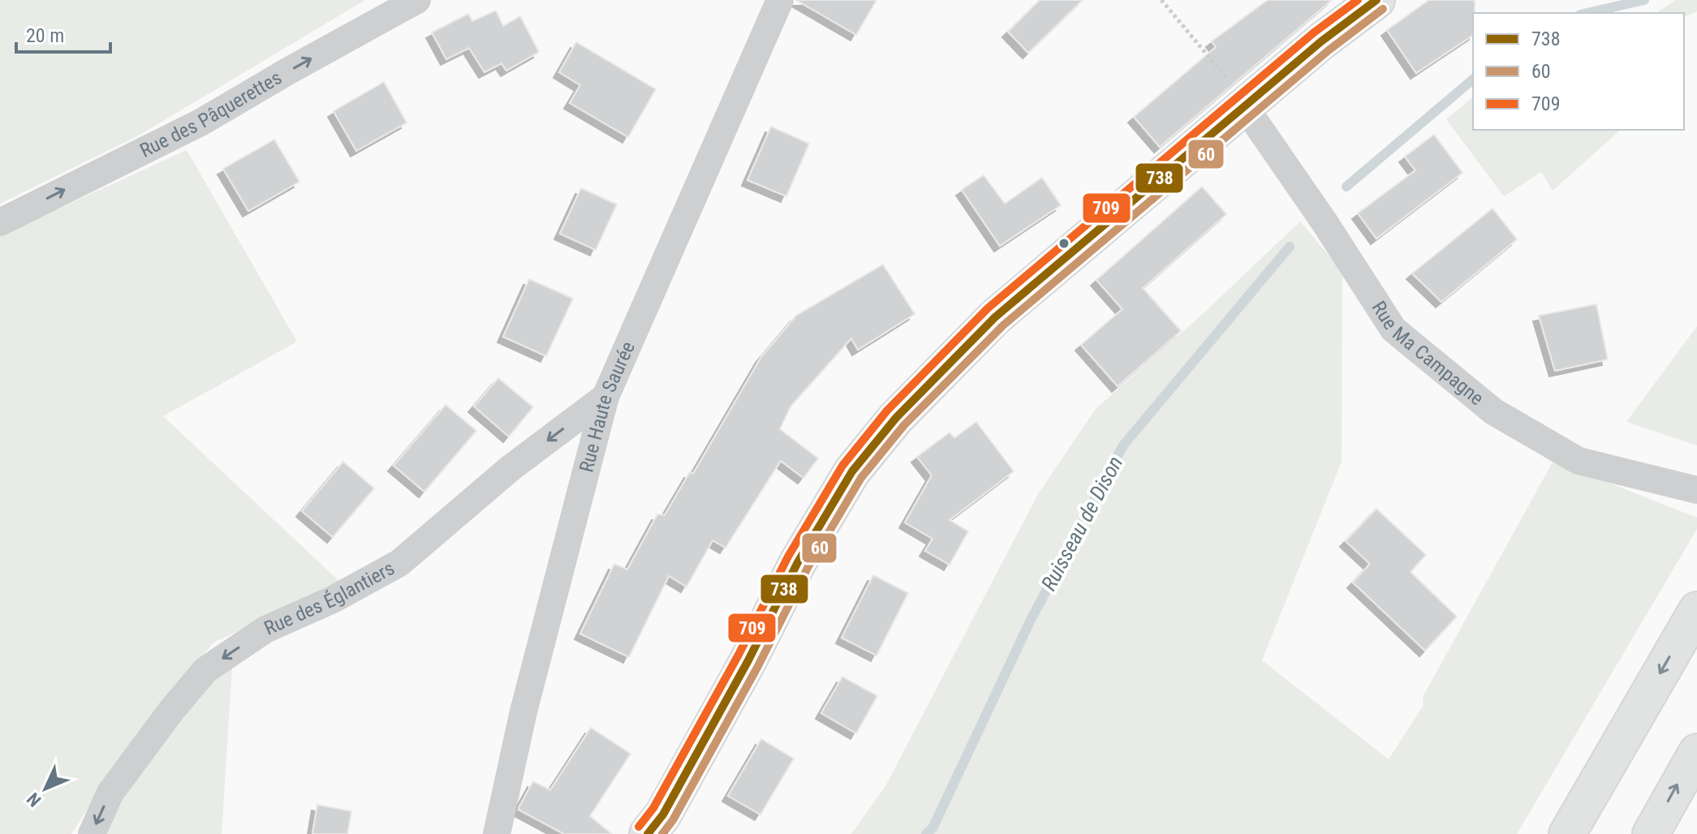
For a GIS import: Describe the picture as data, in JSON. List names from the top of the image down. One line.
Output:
{"streets":{"street":["Rue des Pâquerettes","Rue Ma Campagne","Rue Haute Saurée","Rue des Églantiers"]},"crossings":[["Rue Haute Saurée","Rue des Églantiers"]],"one_way":["Rue des Pâquerettes","Rue des Églantiers"],"water":["Ruisseau de Dison"],"lines":["transit line 738","transit line 709","transit line 60"],"legend":["738","60","709"],"scale_bar":"20 m","north":"bottom left"}
